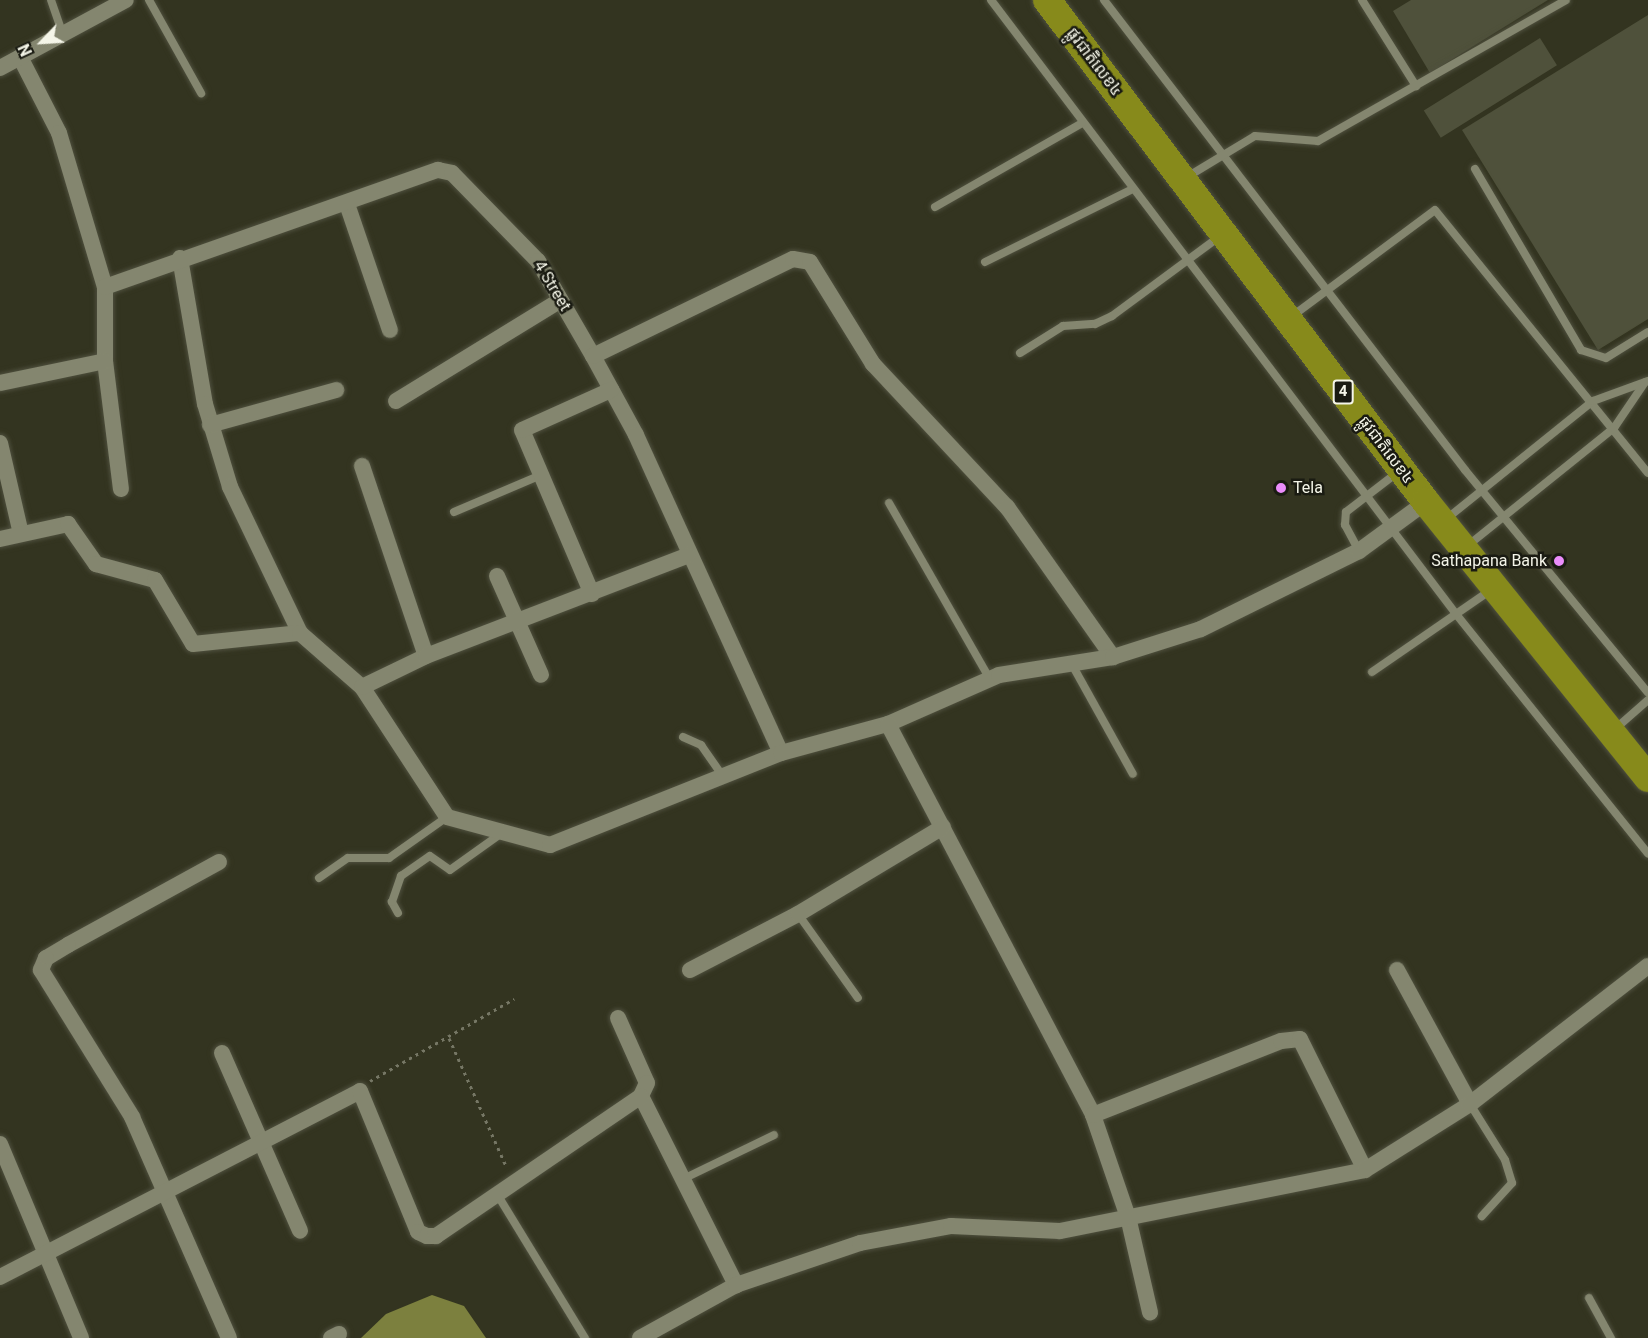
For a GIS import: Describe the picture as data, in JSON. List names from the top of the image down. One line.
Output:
{"streets":{"highway":["ផ្លូវជាតិលេខ៤","4"],"street":["4 Street"]},"places":["Tela","Sathapana Bank"],"north":"bottom left"}
